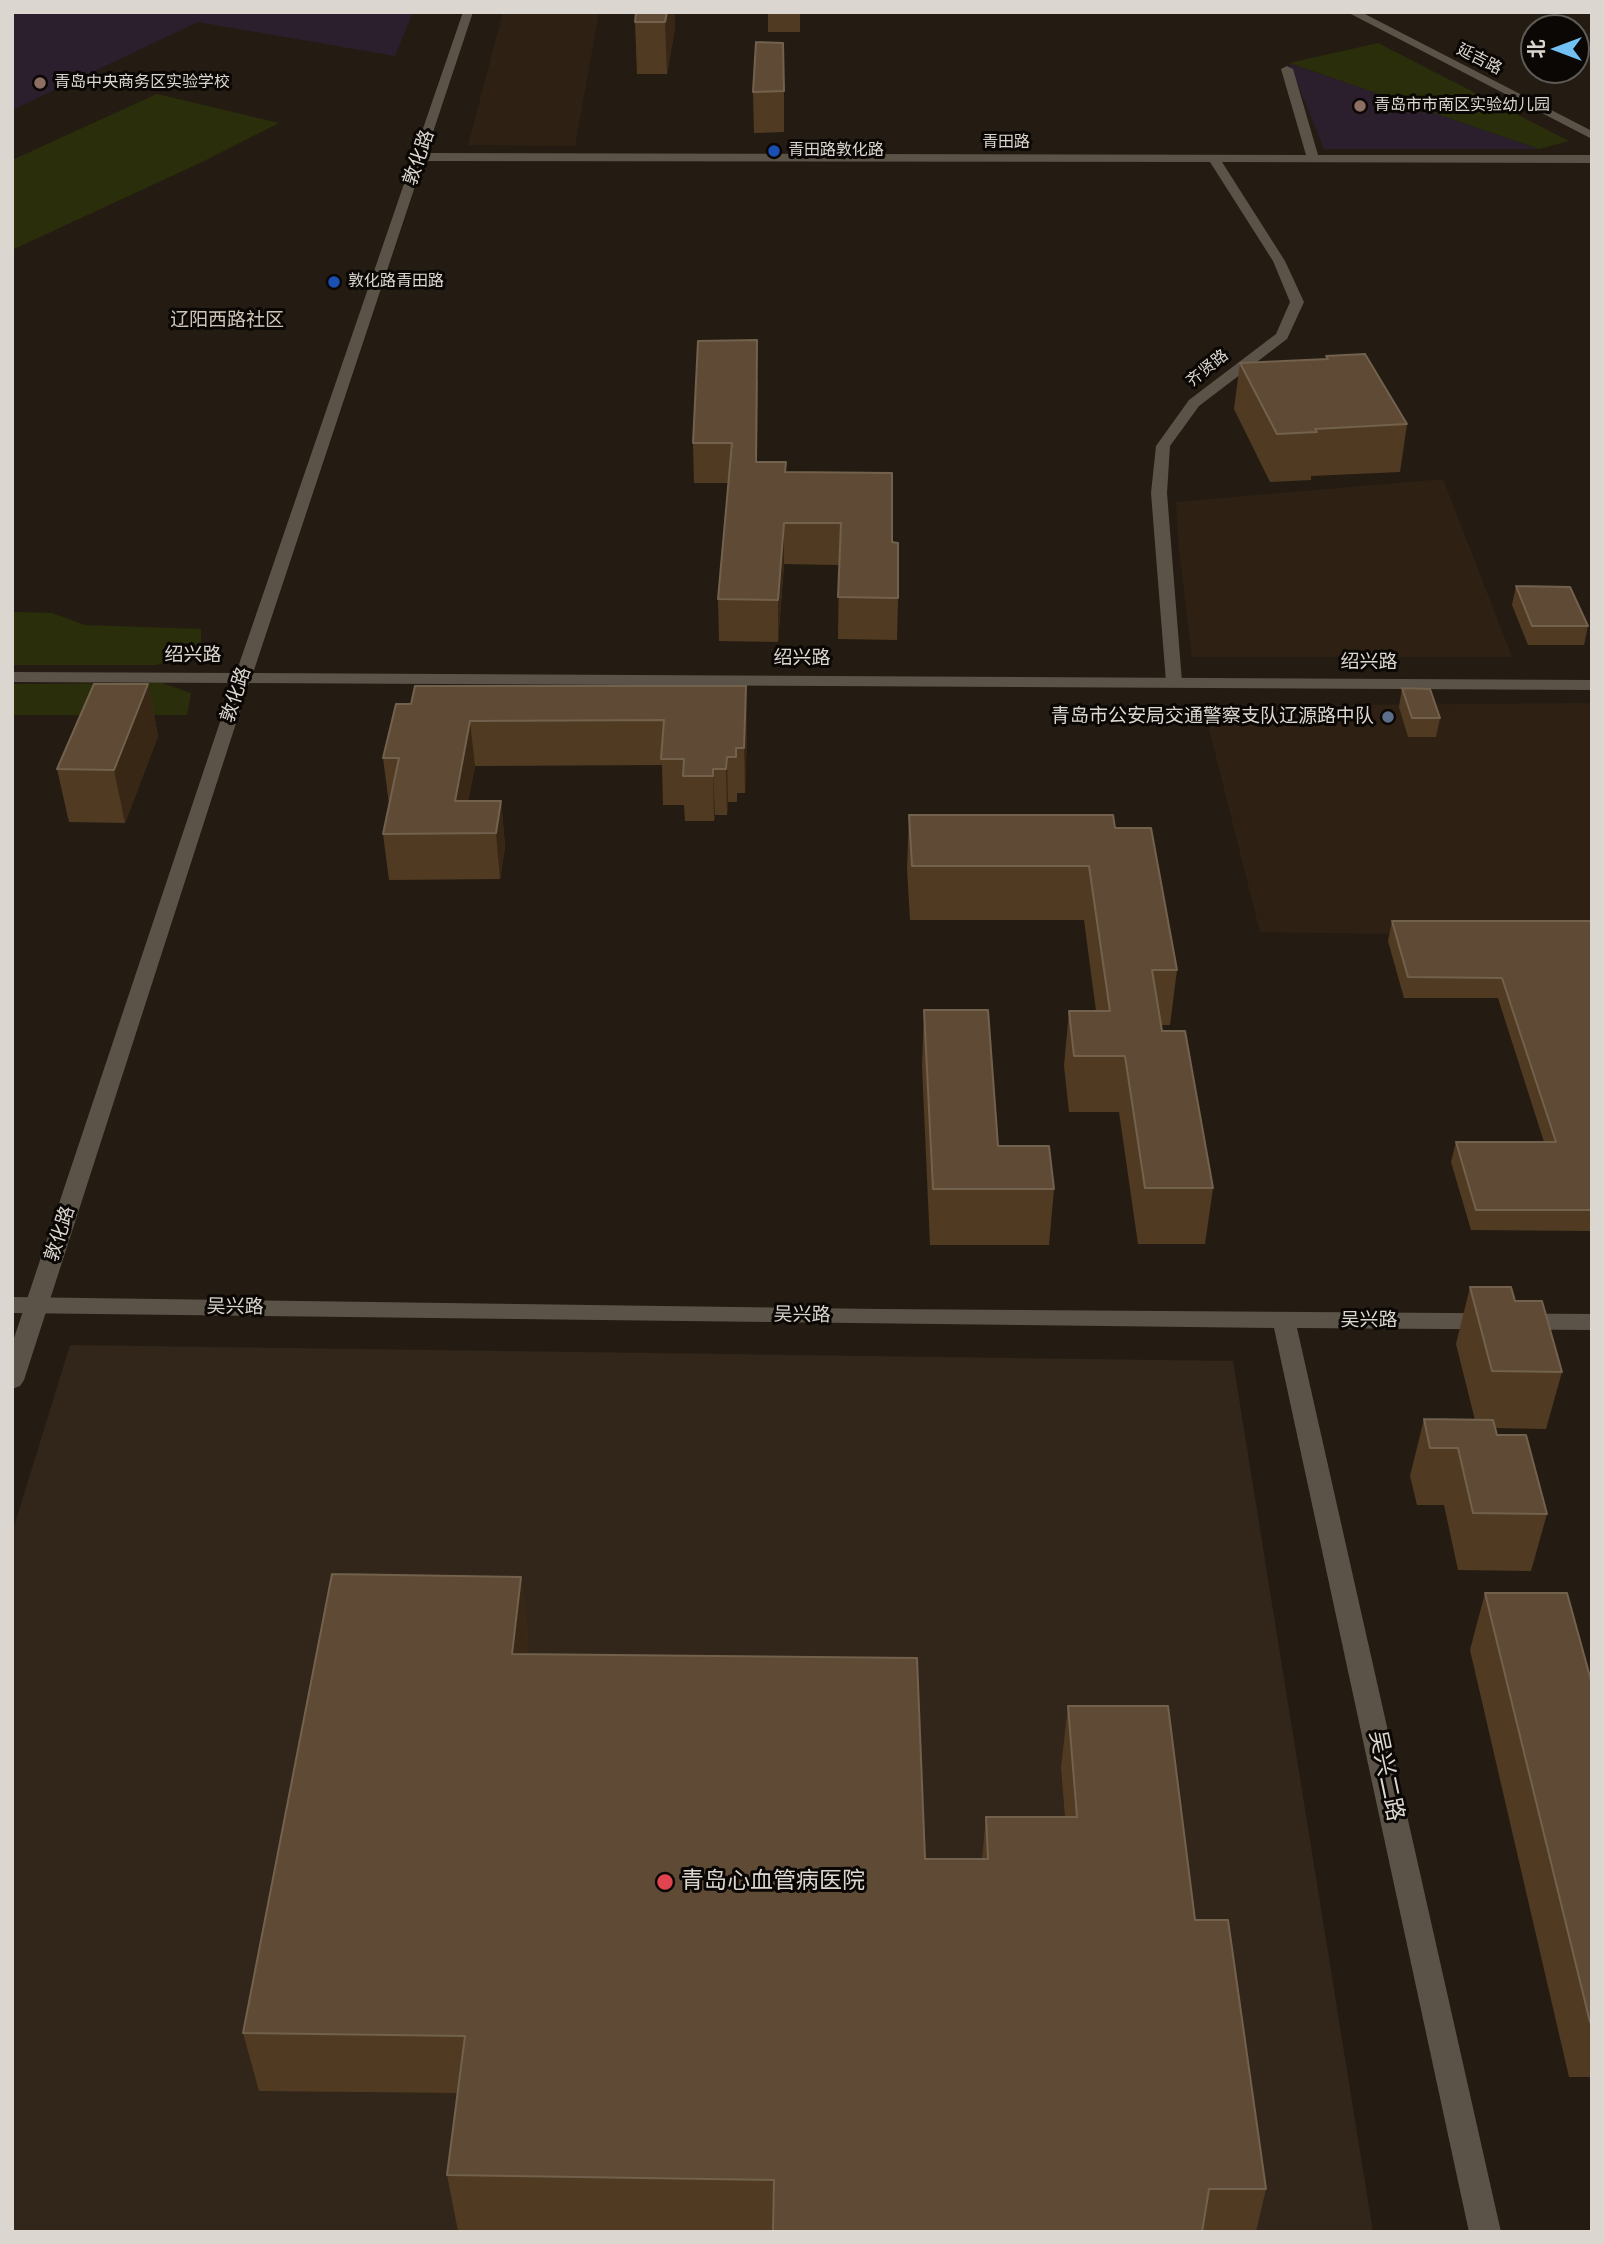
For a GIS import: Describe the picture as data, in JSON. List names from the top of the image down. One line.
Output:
{"streets":{"street":["延吉路","青田路","敦化路","齐贤路","绍兴路","吴兴路","吴兴二路"]},"crossings":[["青田路","敦化路"],["青田路","齐贤路"],["敦化路","绍兴路"],["敦化路","吴兴路"],["齐贤路","绍兴路"],["吴兴路","吴兴二路"]],"districts":["辽阳西路社区"],"places":["青岛中央商务区实验学校","青岛市市南区实验幼儿园","青田路敦化路","敦化路青田路","青岛市公安局交通警察支队辽源路中队","青岛心血管病医院"],"north":"left"}
